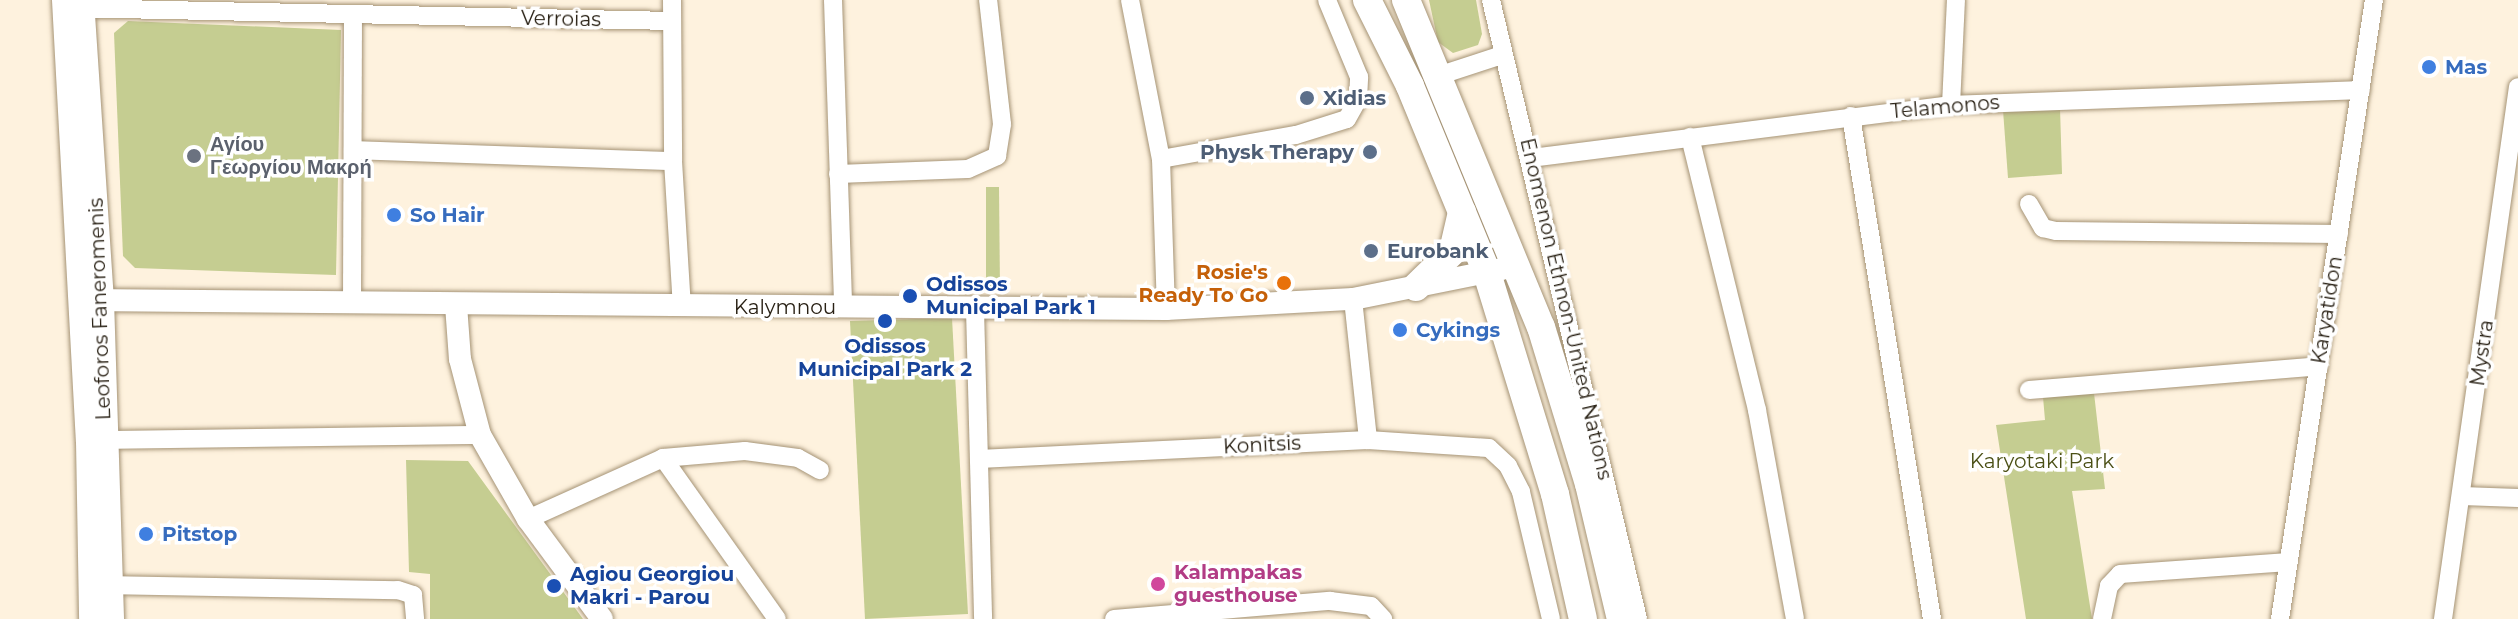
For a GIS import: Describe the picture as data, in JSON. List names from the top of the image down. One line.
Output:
{"streets":{"main road":["Leoforos Faneromenis"],"street":["Verroias","Telamonos","Kalymnou","Enomenon Ethnon-United Nations","Karyatidon","Mystra","Konitsis"]},"crossings":[["Verroias","Leoforos Faneromenis"],["Telamonos","Enomenon Ethnon-United Nations"],["Telamonos","Karyatidon"],["Kalymnou","Leoforos Faneromenis"]],"parks":["Karyotaki Park"],"places":["Mas","Xidias","Physk Therapy","Αγίου Γεωργίου Μακρή","So Hair","Eurobank","Rosie's Ready To Go","Odissos Municipal Park 1","Odissos Municipal Park 2","Cykings","Pitstop","Kalampakas guesthouse","Agiou Georgiou Makri - Parou"]}
